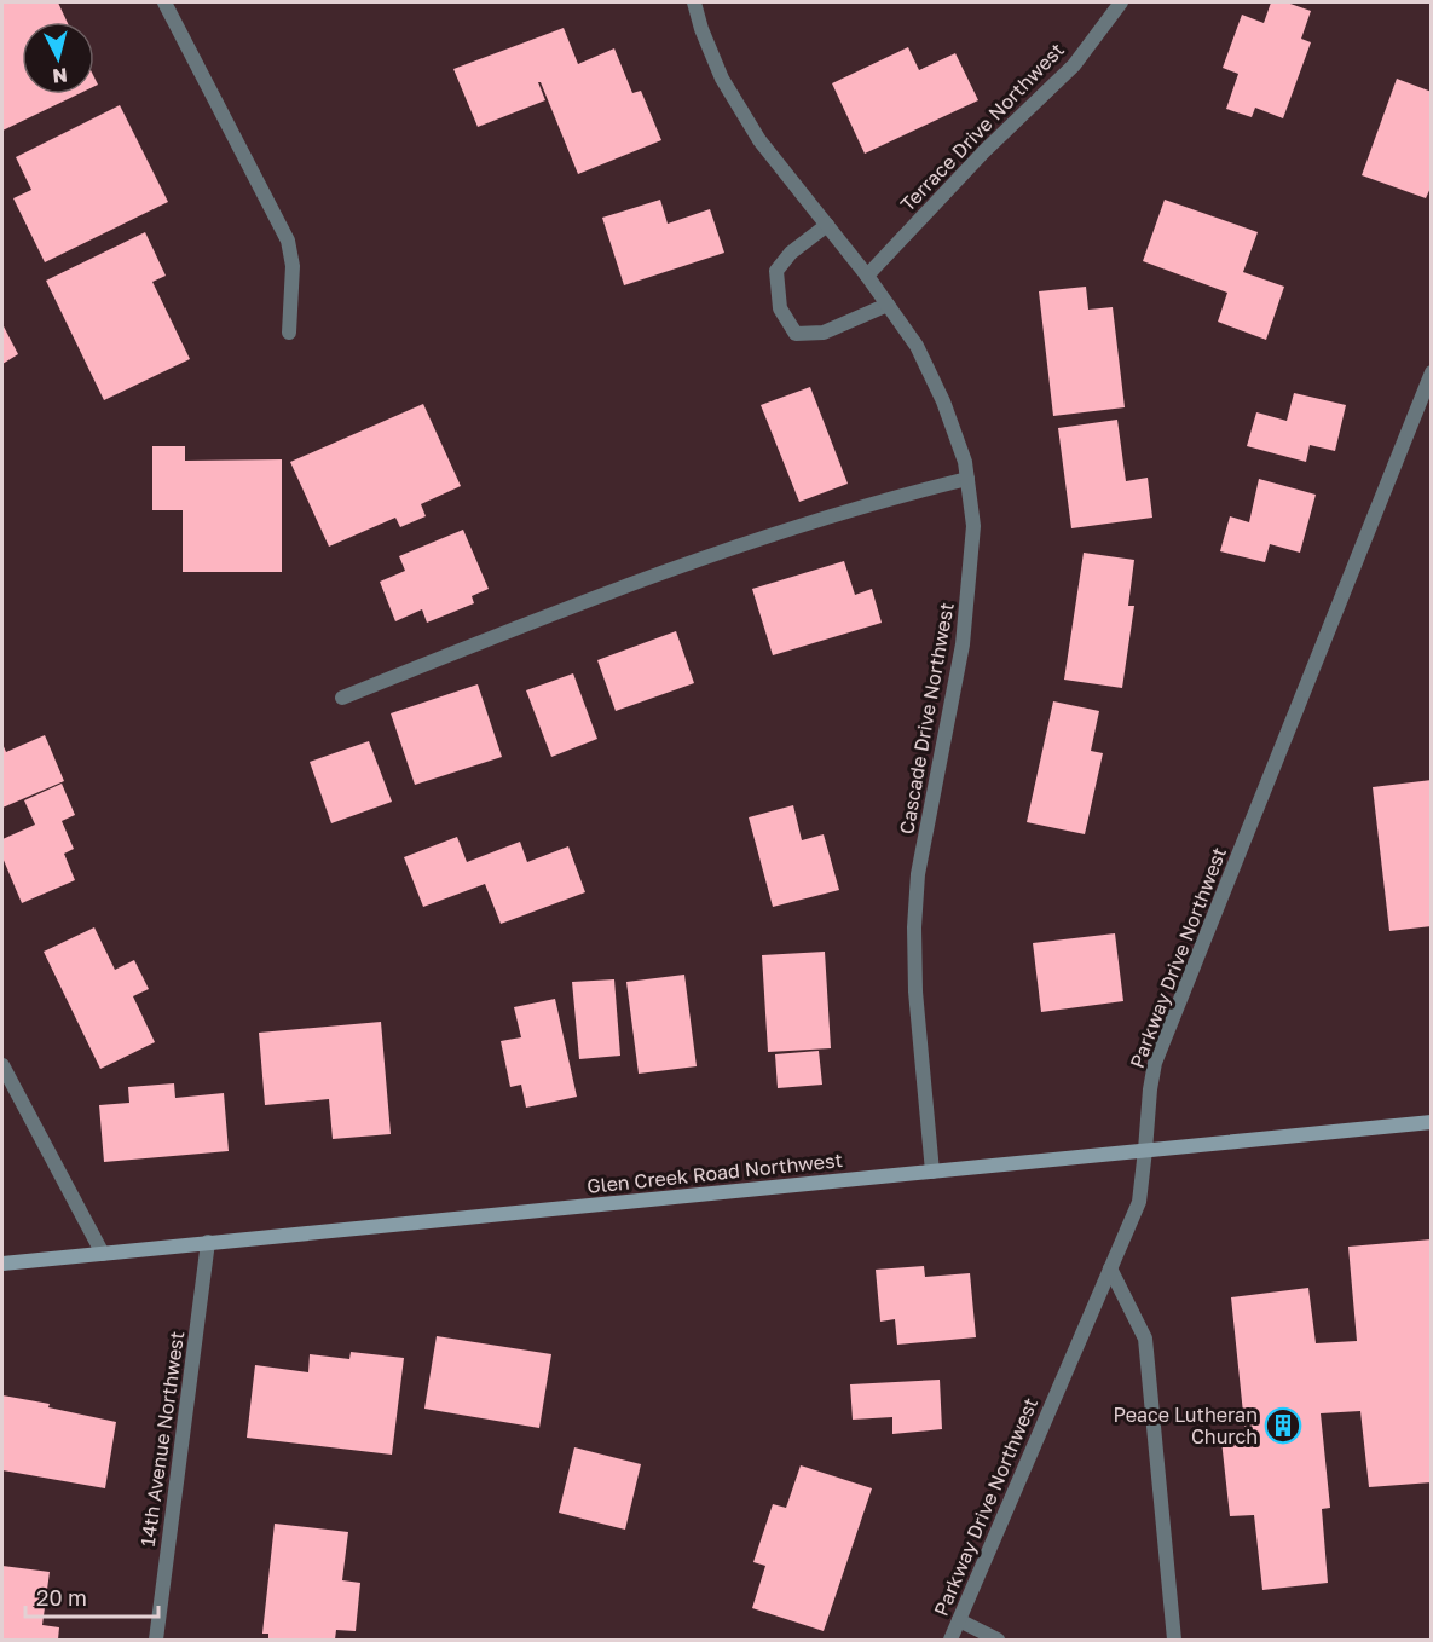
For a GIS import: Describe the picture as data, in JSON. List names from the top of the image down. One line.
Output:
{"streets":{"main road":["Glen Creek Road Northwest"],"street":["Terrace Drive Northwest","Cascade Drive Northwest","Parkway Drive Northwest","14th Avenue Northwest"]},"crossings":[["Terrace Drive Northwest","Cascade Drive Northwest"],["Cascade Drive Northwest","Glen Creek Road Northwest"],["Parkway Drive Northwest","Glen Creek Road Northwest"],["Glen Creek Road Northwest","14th Avenue Northwest"]],"places":{"building":["Peace Lutheran Church"]},"scale_bar":"20 m","north":"bottom"}
